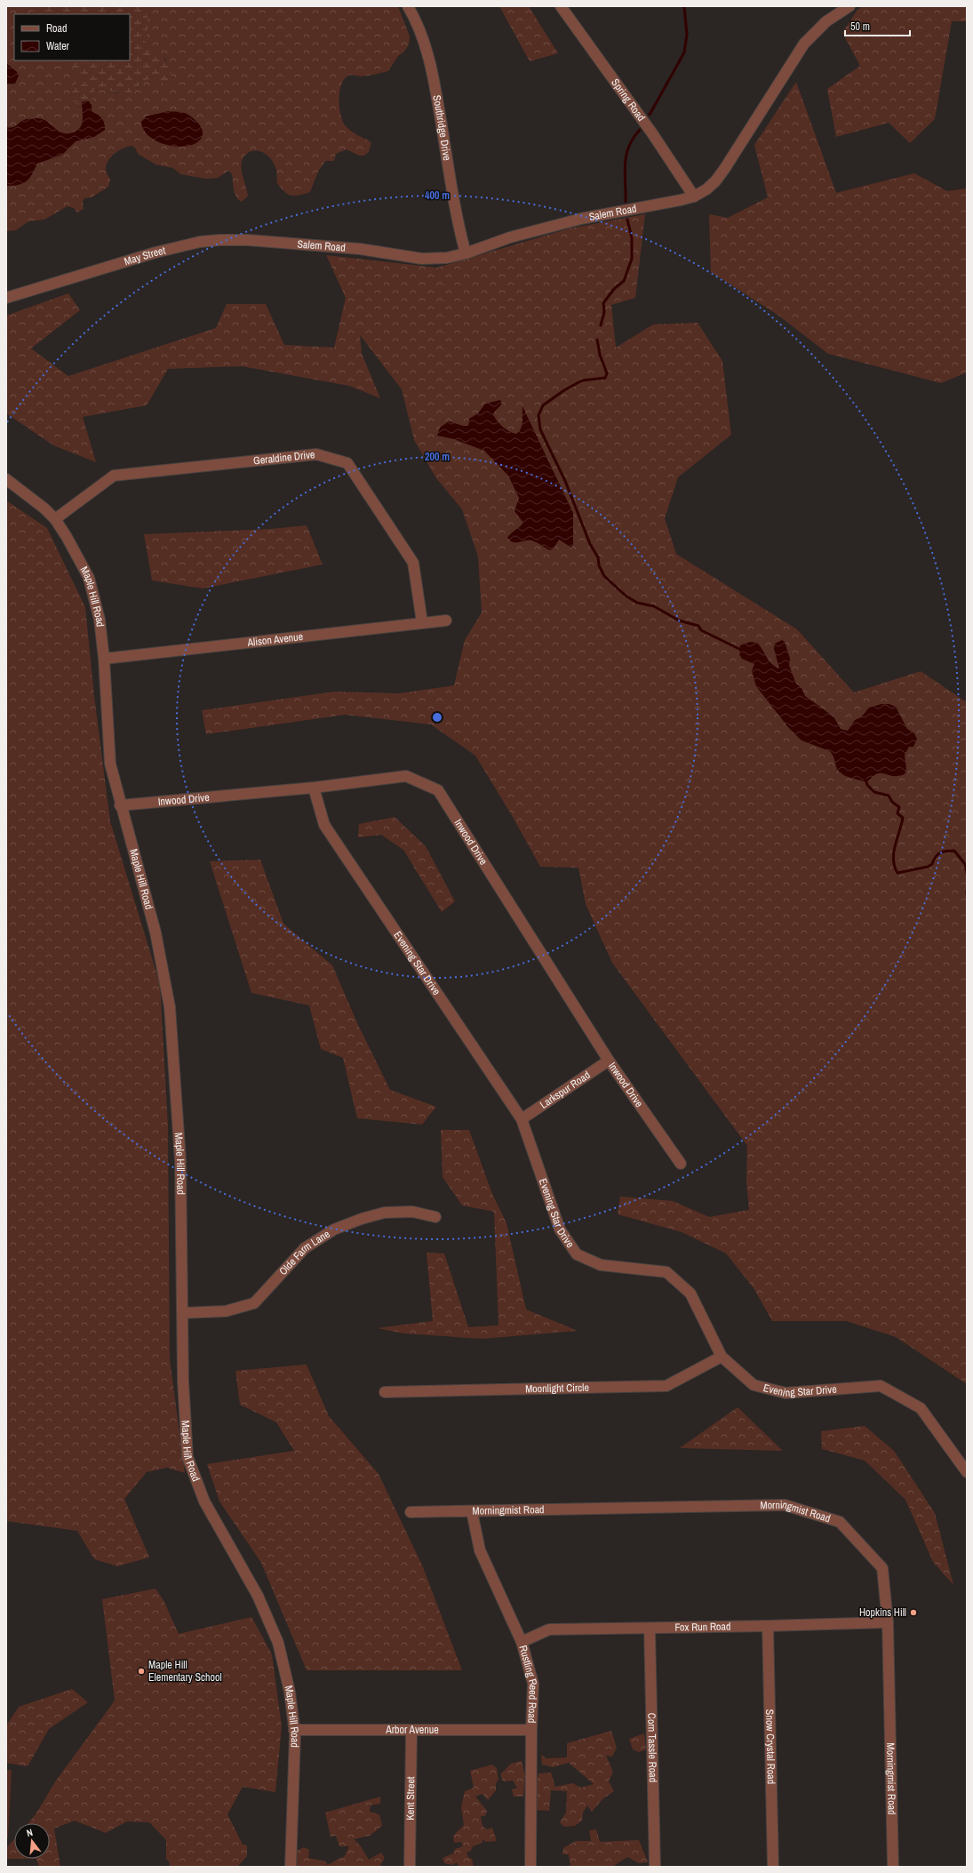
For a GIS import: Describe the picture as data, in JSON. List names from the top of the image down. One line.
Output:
{"streets":{"street":["Spring Road","Southridge Drive","Salem Road","May Street","Geraldine Drive","Maple Hill Road","Alison Avenue","Inwood Drive","Evening Star Drive","Larkspur Road","Olde Farm Lane","Moonlight Circle","Morningmist Road","Fox Run Road","Rustling Reed Road","Arbor Avenue","Snow Crystal Road","Corn Tassle Road","Kent Street"]},"crossings":[["Spring Road","Salem Road"],["Southridge Drive","Salem Road"],["Salem Road","May Street"],["Geraldine Drive","Maple Hill Road"],["Geraldine Drive","Alison Avenue"],["Maple Hill Road","Alison Avenue"],["Maple Hill Road","Inwood Drive"],["Maple Hill Road","Olde Farm Lane"],["Maple Hill Road","Arbor Avenue"],["Inwood Drive","Evening Star Drive"],["Inwood Drive","Larkspur Road"],["Evening Star Drive","Larkspur Road"],["Evening Star Drive","Moonlight Circle"],["Morningmist Road","Fox Run Road"],["Morningmist Road","Rustling Reed Road"],["Fox Run Road","Rustling Reed Road"],["Fox Run Road","Snow Crystal Road"],["Fox Run Road","Corn Tassle Road"],["Rustling Reed Road","Arbor Avenue"],["Arbor Avenue","Kent Street"]],"places":["Hopkins Hill","Maple Hill Elementary School"],"legend":["Road","Water"],"scale_bar":"50 m","north":"top","rings":["400 m","200 m"]}
